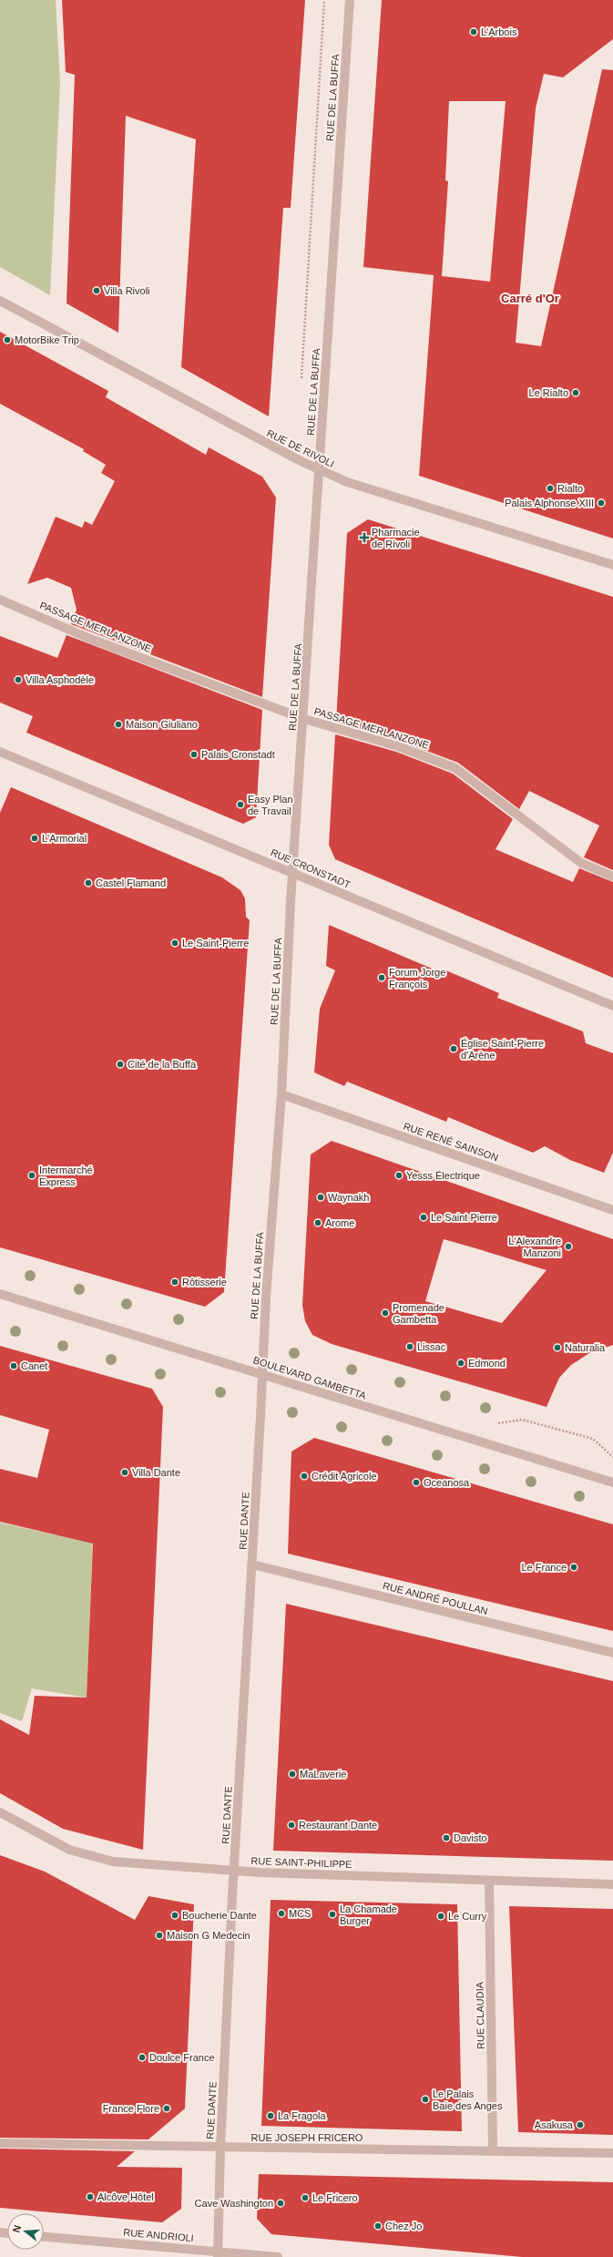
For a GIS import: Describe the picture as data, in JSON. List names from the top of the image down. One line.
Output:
{"streets":{"street":["RUE DE LA BUFFA","RUE DE RIVOLI","PASSAGE MERLANZONE","RUE CRONSTADT","RUE RENÉ SAINSON","BOULEVARD GAMBETTA","RUE DANTE","RUE ANDRÉ POULLAN","RUE SAINT-PHILIPPE","RUE CLAUDIA","RUE JOSEPH FRICERO","RUE ANDRIOLI"]},"crossings":[["RUE DE LA BUFFA","RUE DE RIVOLI"],["RUE DE LA BUFFA","PASSAGE MERLANZONE"],["RUE DE LA BUFFA","RUE CRONSTADT"],["RUE DE LA BUFFA","RUE RENÉ SAINSON"],["RUE DE LA BUFFA","BOULEVARD GAMBETTA"],["RUE DE LA BUFFA","RUE DANTE"],["BOULEVARD GAMBETTA","RUE DANTE"],["RUE DANTE","RUE ANDRÉ POULLAN"],["RUE DANTE","RUE SAINT-PHILIPPE"],["RUE DANTE","RUE JOSEPH FRICERO"],["RUE DANTE","RUE ANDRIOLI"],["RUE SAINT-PHILIPPE","RUE CLAUDIA"],["RUE CLAUDIA","RUE JOSEPH FRICERO"]],"districts":["Carré d'Or"],"places":{"other":["L'Arbois","Villa Rivoli","MotorBike Trip","Le Rialto","Rialto","Palais Alphonse XIII","Villa Asphodèle","Maison Giuliano","Palais Cronstadt","Easy Plan de Travail","L'Armorial","Castel Flamand","Le Saint-Pierre","Forum Jorge François","Église Saint-Pierre d'Arène","Cité de la Buffa","Intermarché Express","Yesss Électrique","Waynakh","Le Saint Pierre","Arome","L'Alexandre Manzoni","Rôtisserie","Promenade Gambetta","Lissac","Naturalia","Edmond","Canet","Villa Dante","Crédit Agricole","Oceanosa","Le France","MaLaverie","Restaurant Dante","Davisto","MCS","La Chamade Burger","Boucherie Dante","Le Curry","Maison G Medecin","Doulce France","Le Palais Baie des Anges","France Flore","La Fragola","Asakusa","Alcôve Hôtel","Le Fricero","Cave Washington","Chez Jo"],"health":["Pharmacie de Rivoli"]},"north":"left"}
